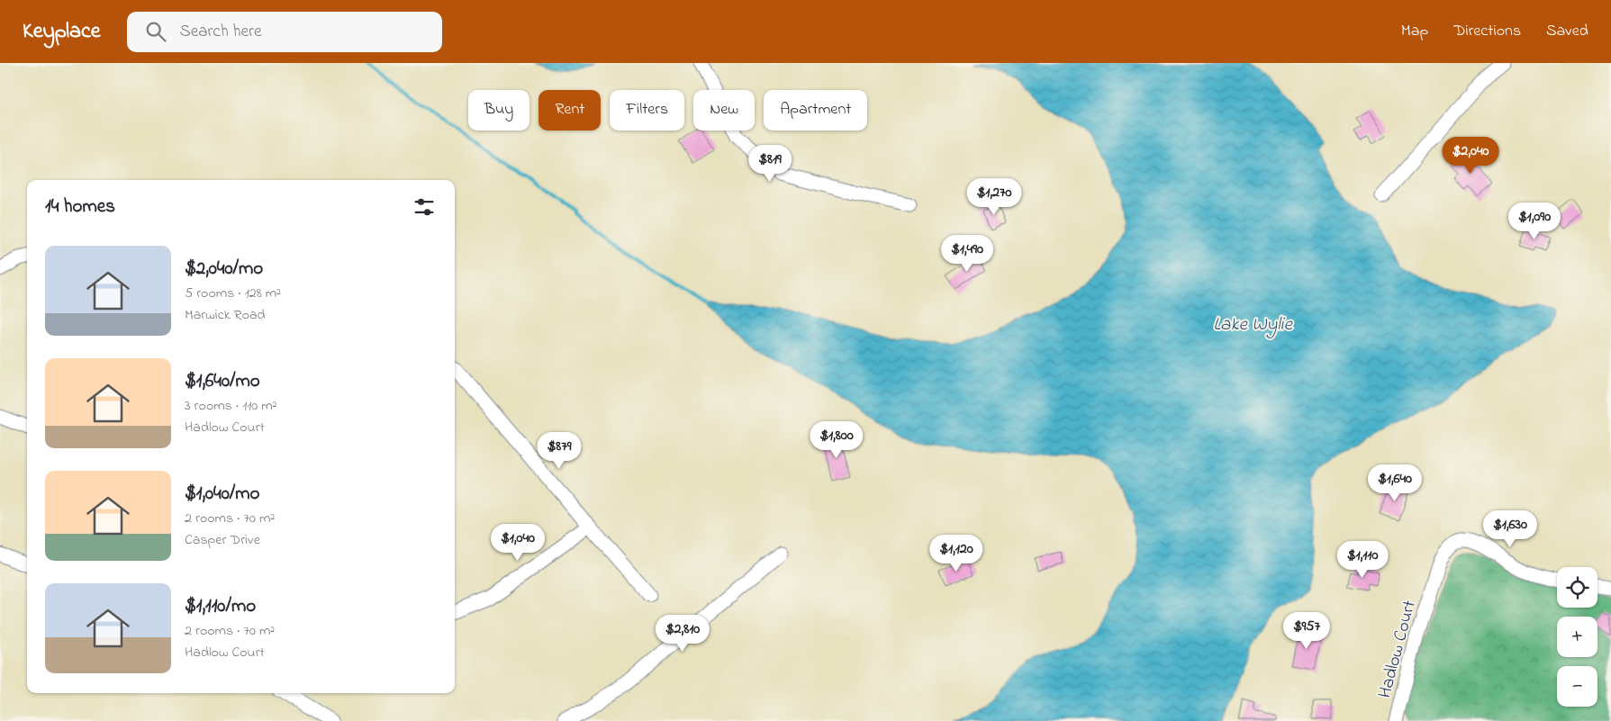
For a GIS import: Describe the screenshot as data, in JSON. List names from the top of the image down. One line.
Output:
{"streets":{"street":["Hadlow Court"]},"water":["Lake Wylie"],"page":{"header":"Keyplace","search":"Search here","nav":["Map","Directions","Saved"],"chip":["Buy","Rent","Filters","New","Apartment"],"price":["$2,040","$819","$1,270","$1,090","$1,490","$1,800","$879","$1,640","$1,630","$1,040","$1,120","$1,110","$957","$2,810"],"heading":"14 homes","list":[{"name":"$2,040/mo","note":"5 rooms · 128 m² · Marwick Road"},{"name":"$1,640/mo","note":"3 rooms · 110 m² · Hadlow Court"},{"name":"$1,040/mo","note":"2 rooms · 70 m² · Casper Drive"},{"name":"$1,110/mo","note":"2 rooms · 70 m² · Hadlow Court"}],"map_buttons":["+","−"]}}
